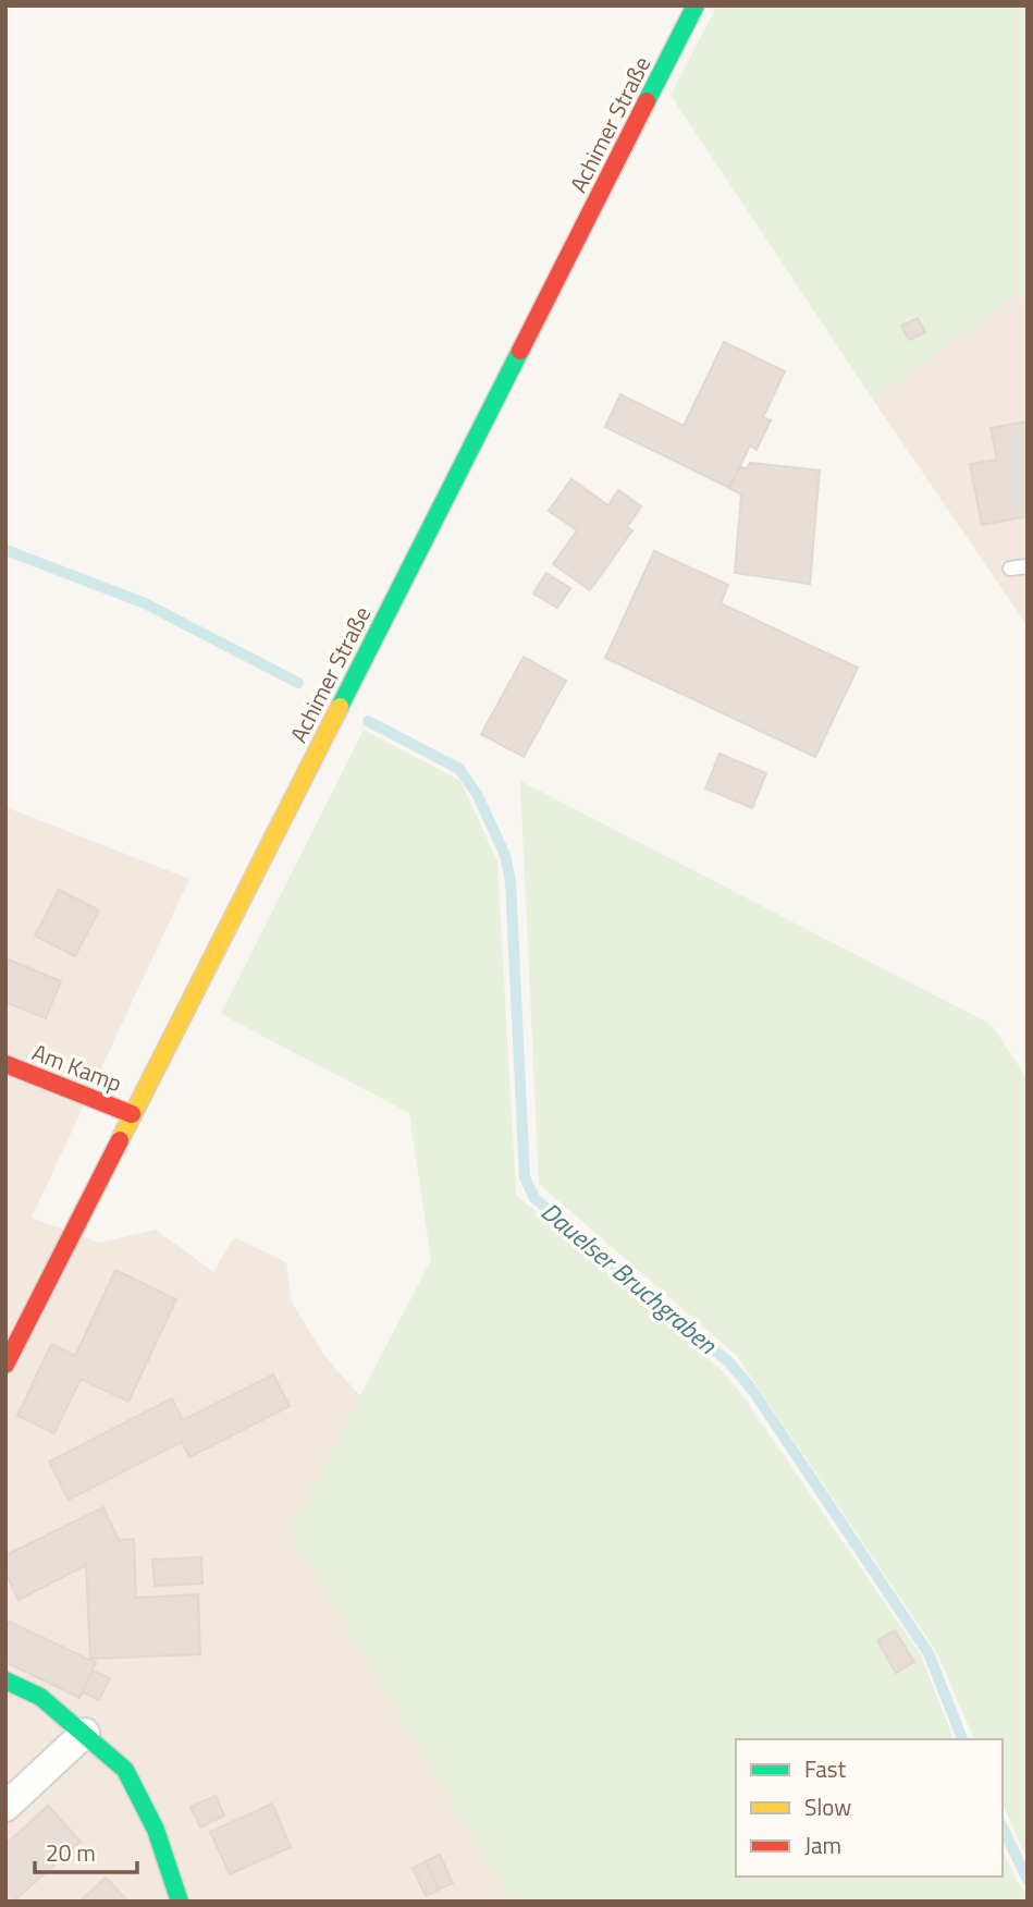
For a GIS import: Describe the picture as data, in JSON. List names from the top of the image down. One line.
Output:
{"streets":{"main road":["Achimer Straße","Am Kamp"]},"crossings":[["Achimer Straße","Am Kamp"]],"water":["Dauelser Bruchgraben"],"legend":["Fast","Slow","Jam"],"scale_bar":"20 m"}
